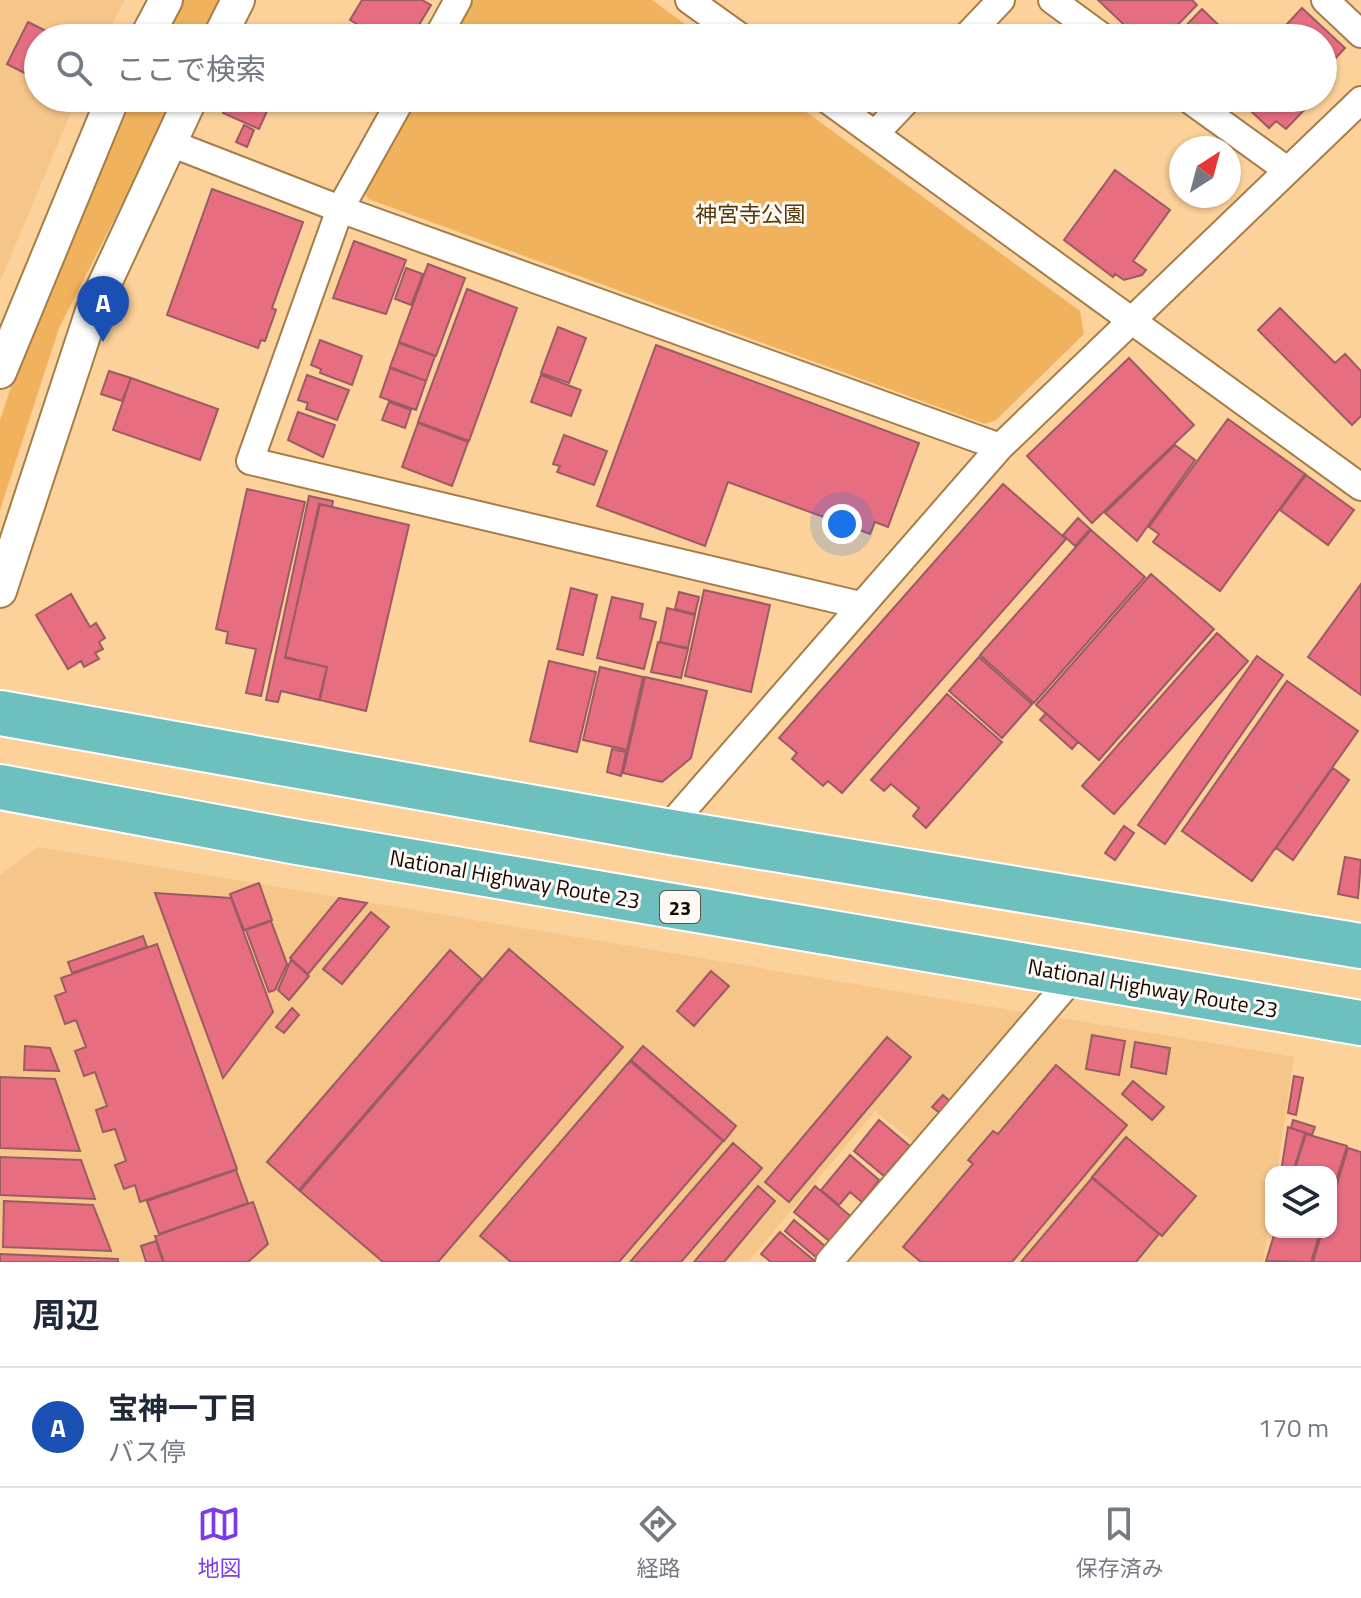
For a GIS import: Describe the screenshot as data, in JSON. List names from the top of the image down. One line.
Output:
{"streets":{"highway":["National Highway Route 23","23"]},"parks":["神宮寺公園"],"north":"top right","page":{"search":"ここで検索","pins":"A","heading":"周辺","list":[{"mark":"A","name":"宝神一丁目","note":"バス停","value":"170 m"}],"nav":["地図","経路","保存済み"]}}
